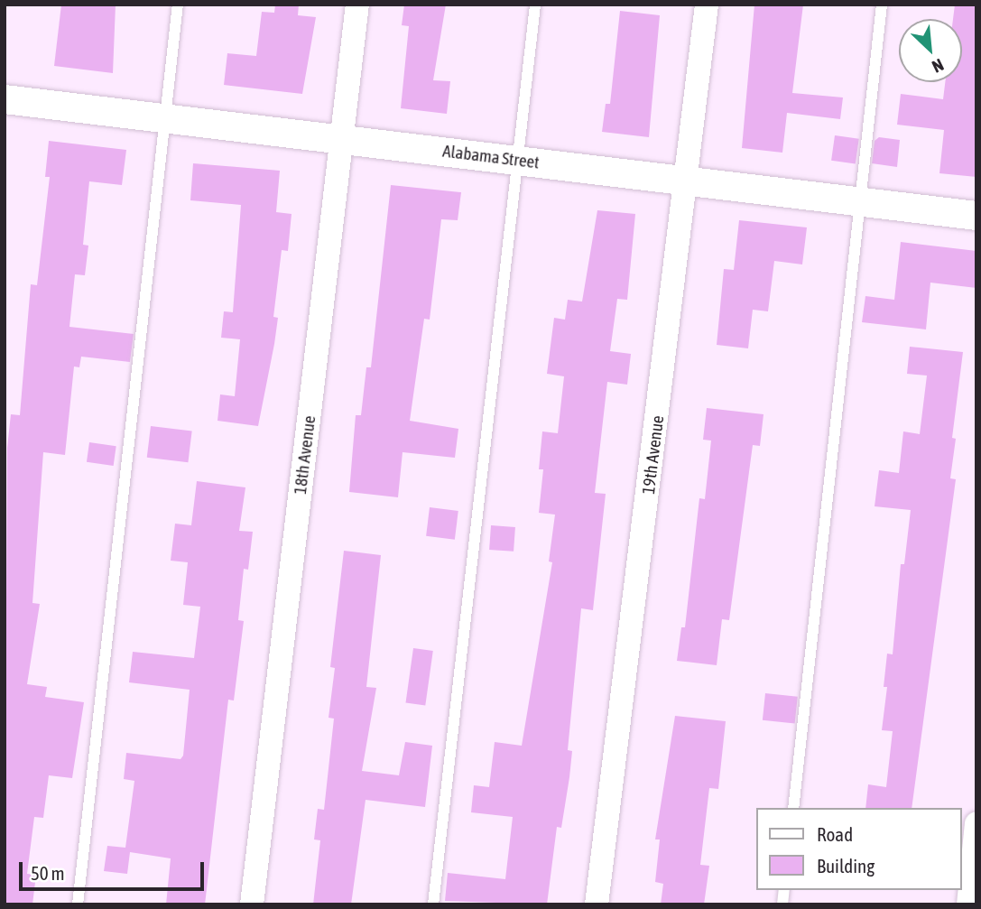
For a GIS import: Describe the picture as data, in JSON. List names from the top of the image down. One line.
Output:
{"streets":{"street":["Alabama Street","18th Avenue","19th Avenue"]},"crossings":[["Alabama Street","18th Avenue"],["Alabama Street","19th Avenue"]],"legend":["Road","Building"],"scale_bar":"50 m","north":"bottom right"}
